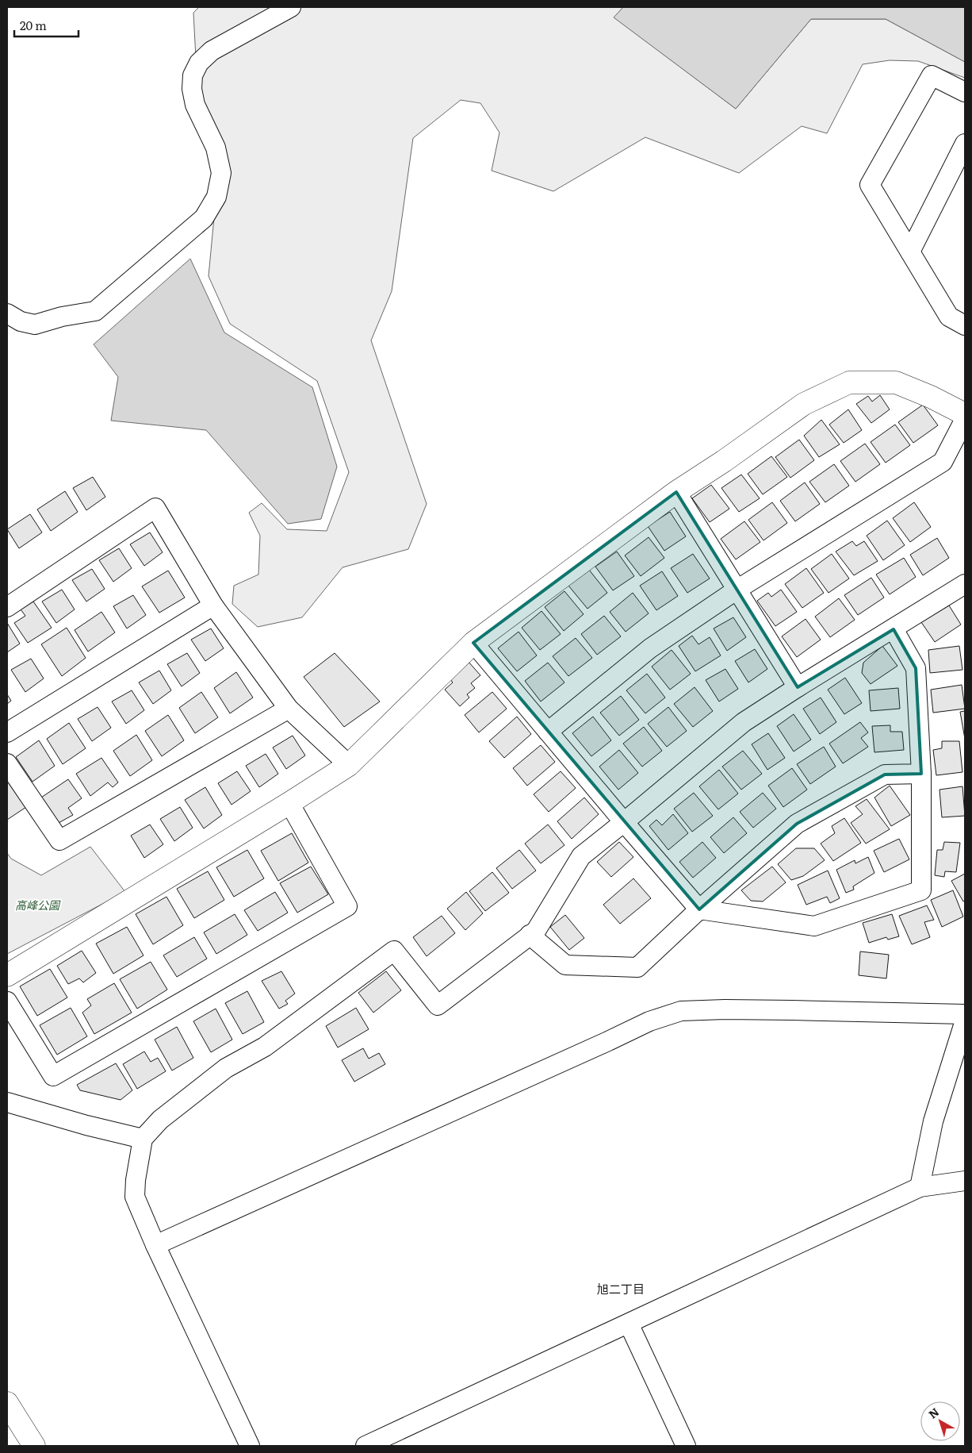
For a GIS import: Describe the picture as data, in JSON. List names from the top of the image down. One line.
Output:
{"districts":["旭二丁目"],"parks":["高峰公園"],"scale_bar":"20 m","north":"top left"}
